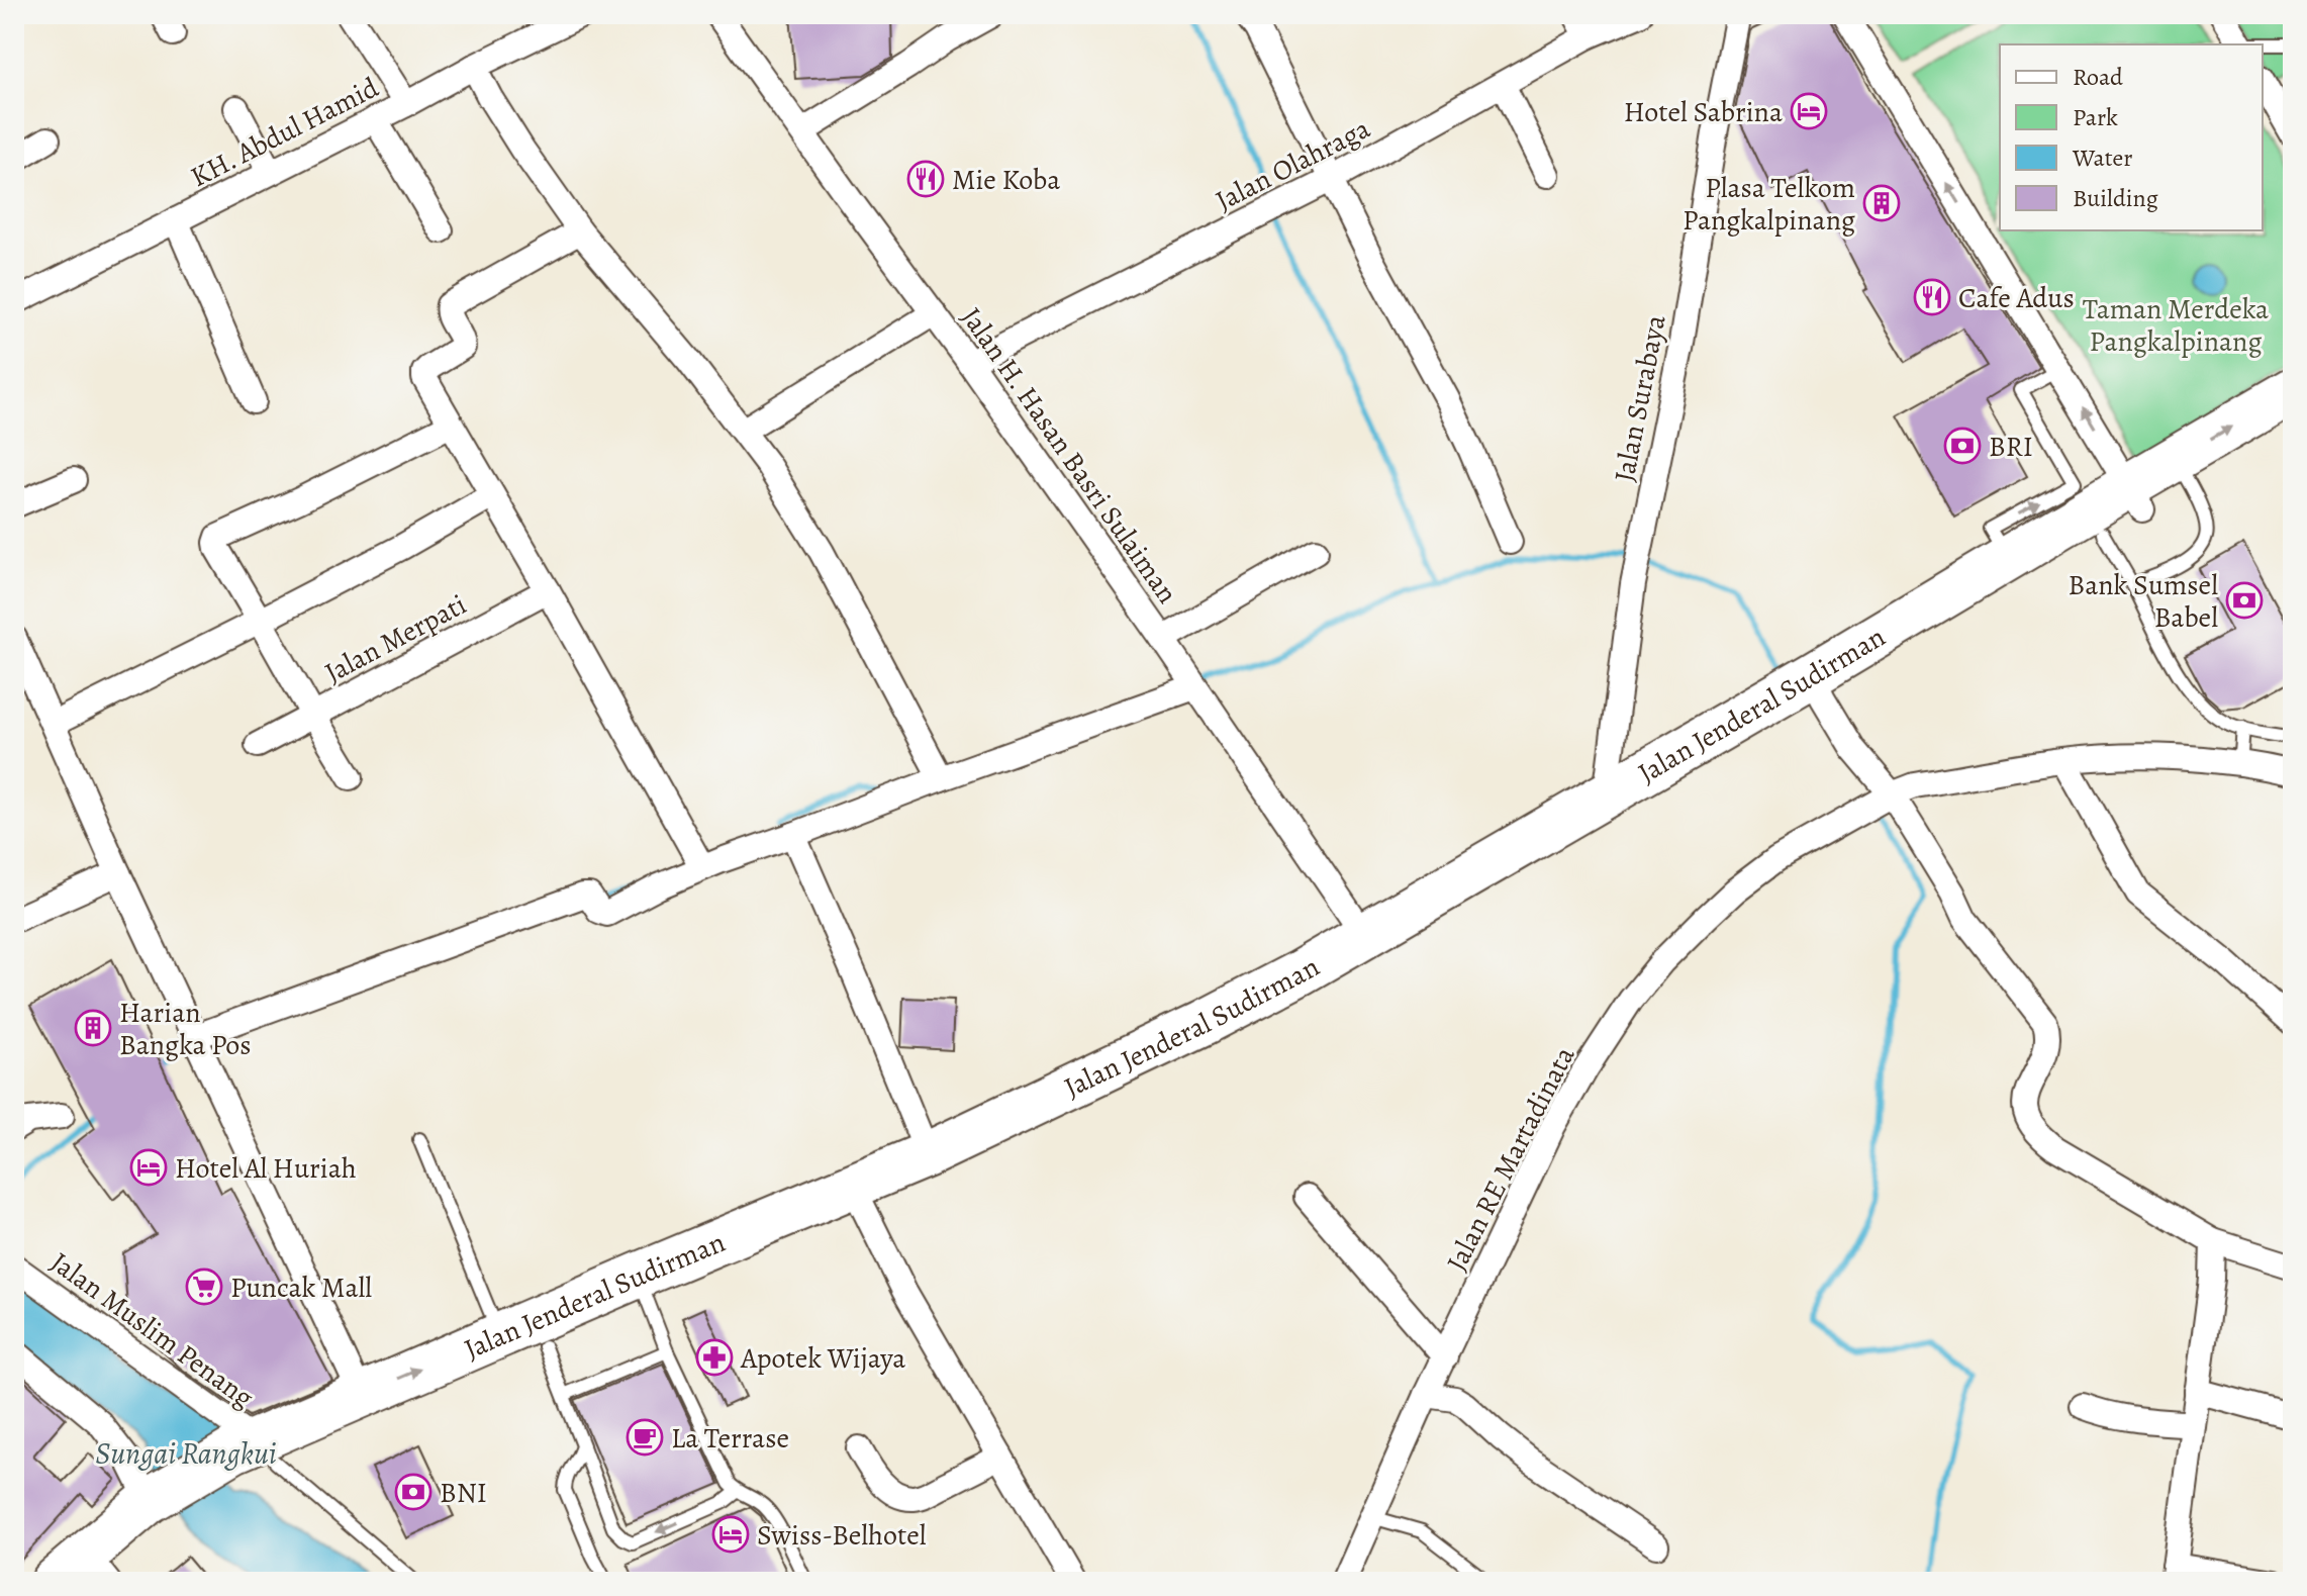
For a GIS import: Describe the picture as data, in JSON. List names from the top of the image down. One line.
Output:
{"streets":{"highway":["Jalan Jenderal Sudirman"],"street":["KH. Abdul Hamid","Jalan Olahraga","Jalan Surabaya","Jalan H. Hasan Basri Sulaiman","Jalan Merpati","Jalan RE Martadinata","Jalan Muslim Penang"]},"crossings":[["Jalan Olahraga","Jalan H. Hasan Basri Sulaiman"],["Jalan Surabaya","Jalan Jenderal Sudirman"],["Jalan H. Hasan Basri Sulaiman","Jalan Jenderal Sudirman"],["Jalan Jenderal Sudirman","Jalan Muslim Penang"]],"water":["Sungai Rangkui"],"parks":["Taman Merdeka Pangkalpinang"],"places":{"hotel":["Hotel Sabrina","Hotel Al Huriah","Swiss-Belhotel"],"restaurant":["Mie Koba","Cafe Adus"],"building":["Plasa Telkom Pangkalpinang","Harian Bangka Pos"],"bank":["BRI","Bank Sumsel Babel","BNI"],"supermarket":["Puncak Mall"],"pharmacy":["Apotek Wijaya"],"cafe":["La Terrase"]},"legend":["Road","Park","Water","Building"]}
